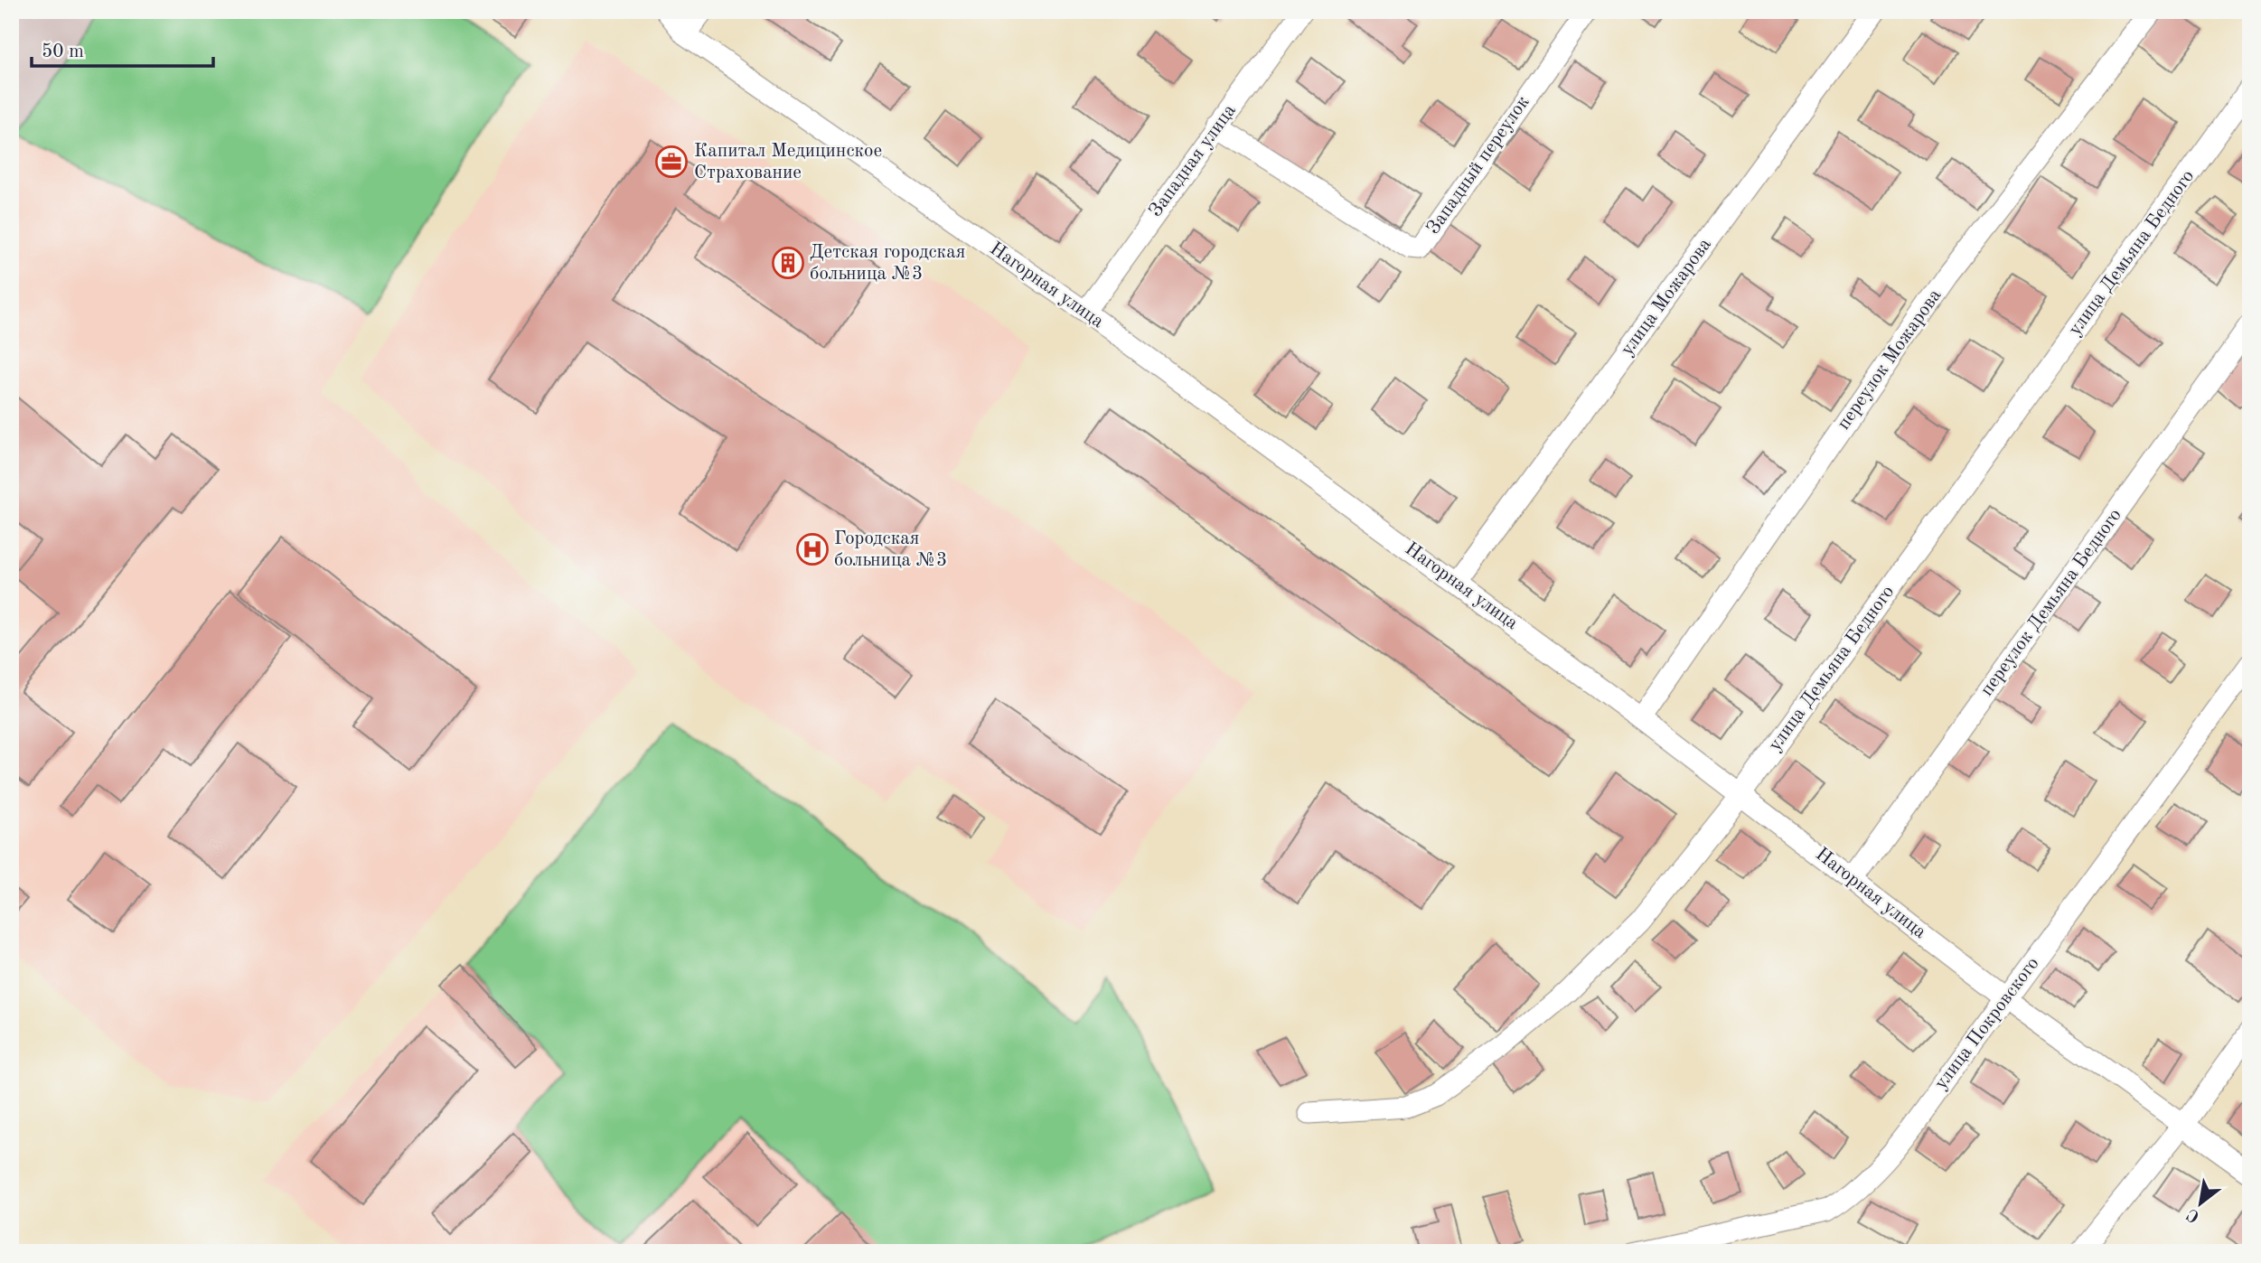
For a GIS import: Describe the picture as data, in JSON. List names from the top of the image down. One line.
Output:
{"streets":{"street":["Западная улица","Западный переулок","улица Демьяна Бедного","Нагорная улица","улица Можарова","переулок Можарова","переулок Демьяна Бедного","улица Покровского"]},"crossings":[["Западная улица","Западный переулок"],["Западная улица","Нагорная улица"],["улица Демьяна Бедного","Нагорная улица"],["Нагорная улица","улица Можарова"],["Нагорная улица","переулок Можарова"],["Нагорная улица","переулок Демьяна Бедного"],["Нагорная улица","улица Покровского"]],"places":{"office":["Капитал Медицинское Страхование"],"building":["Детская городская больница №3"],"hospital":["Городская больница №3"]},"scale_bar":"50 m","north":"bottom left"}
